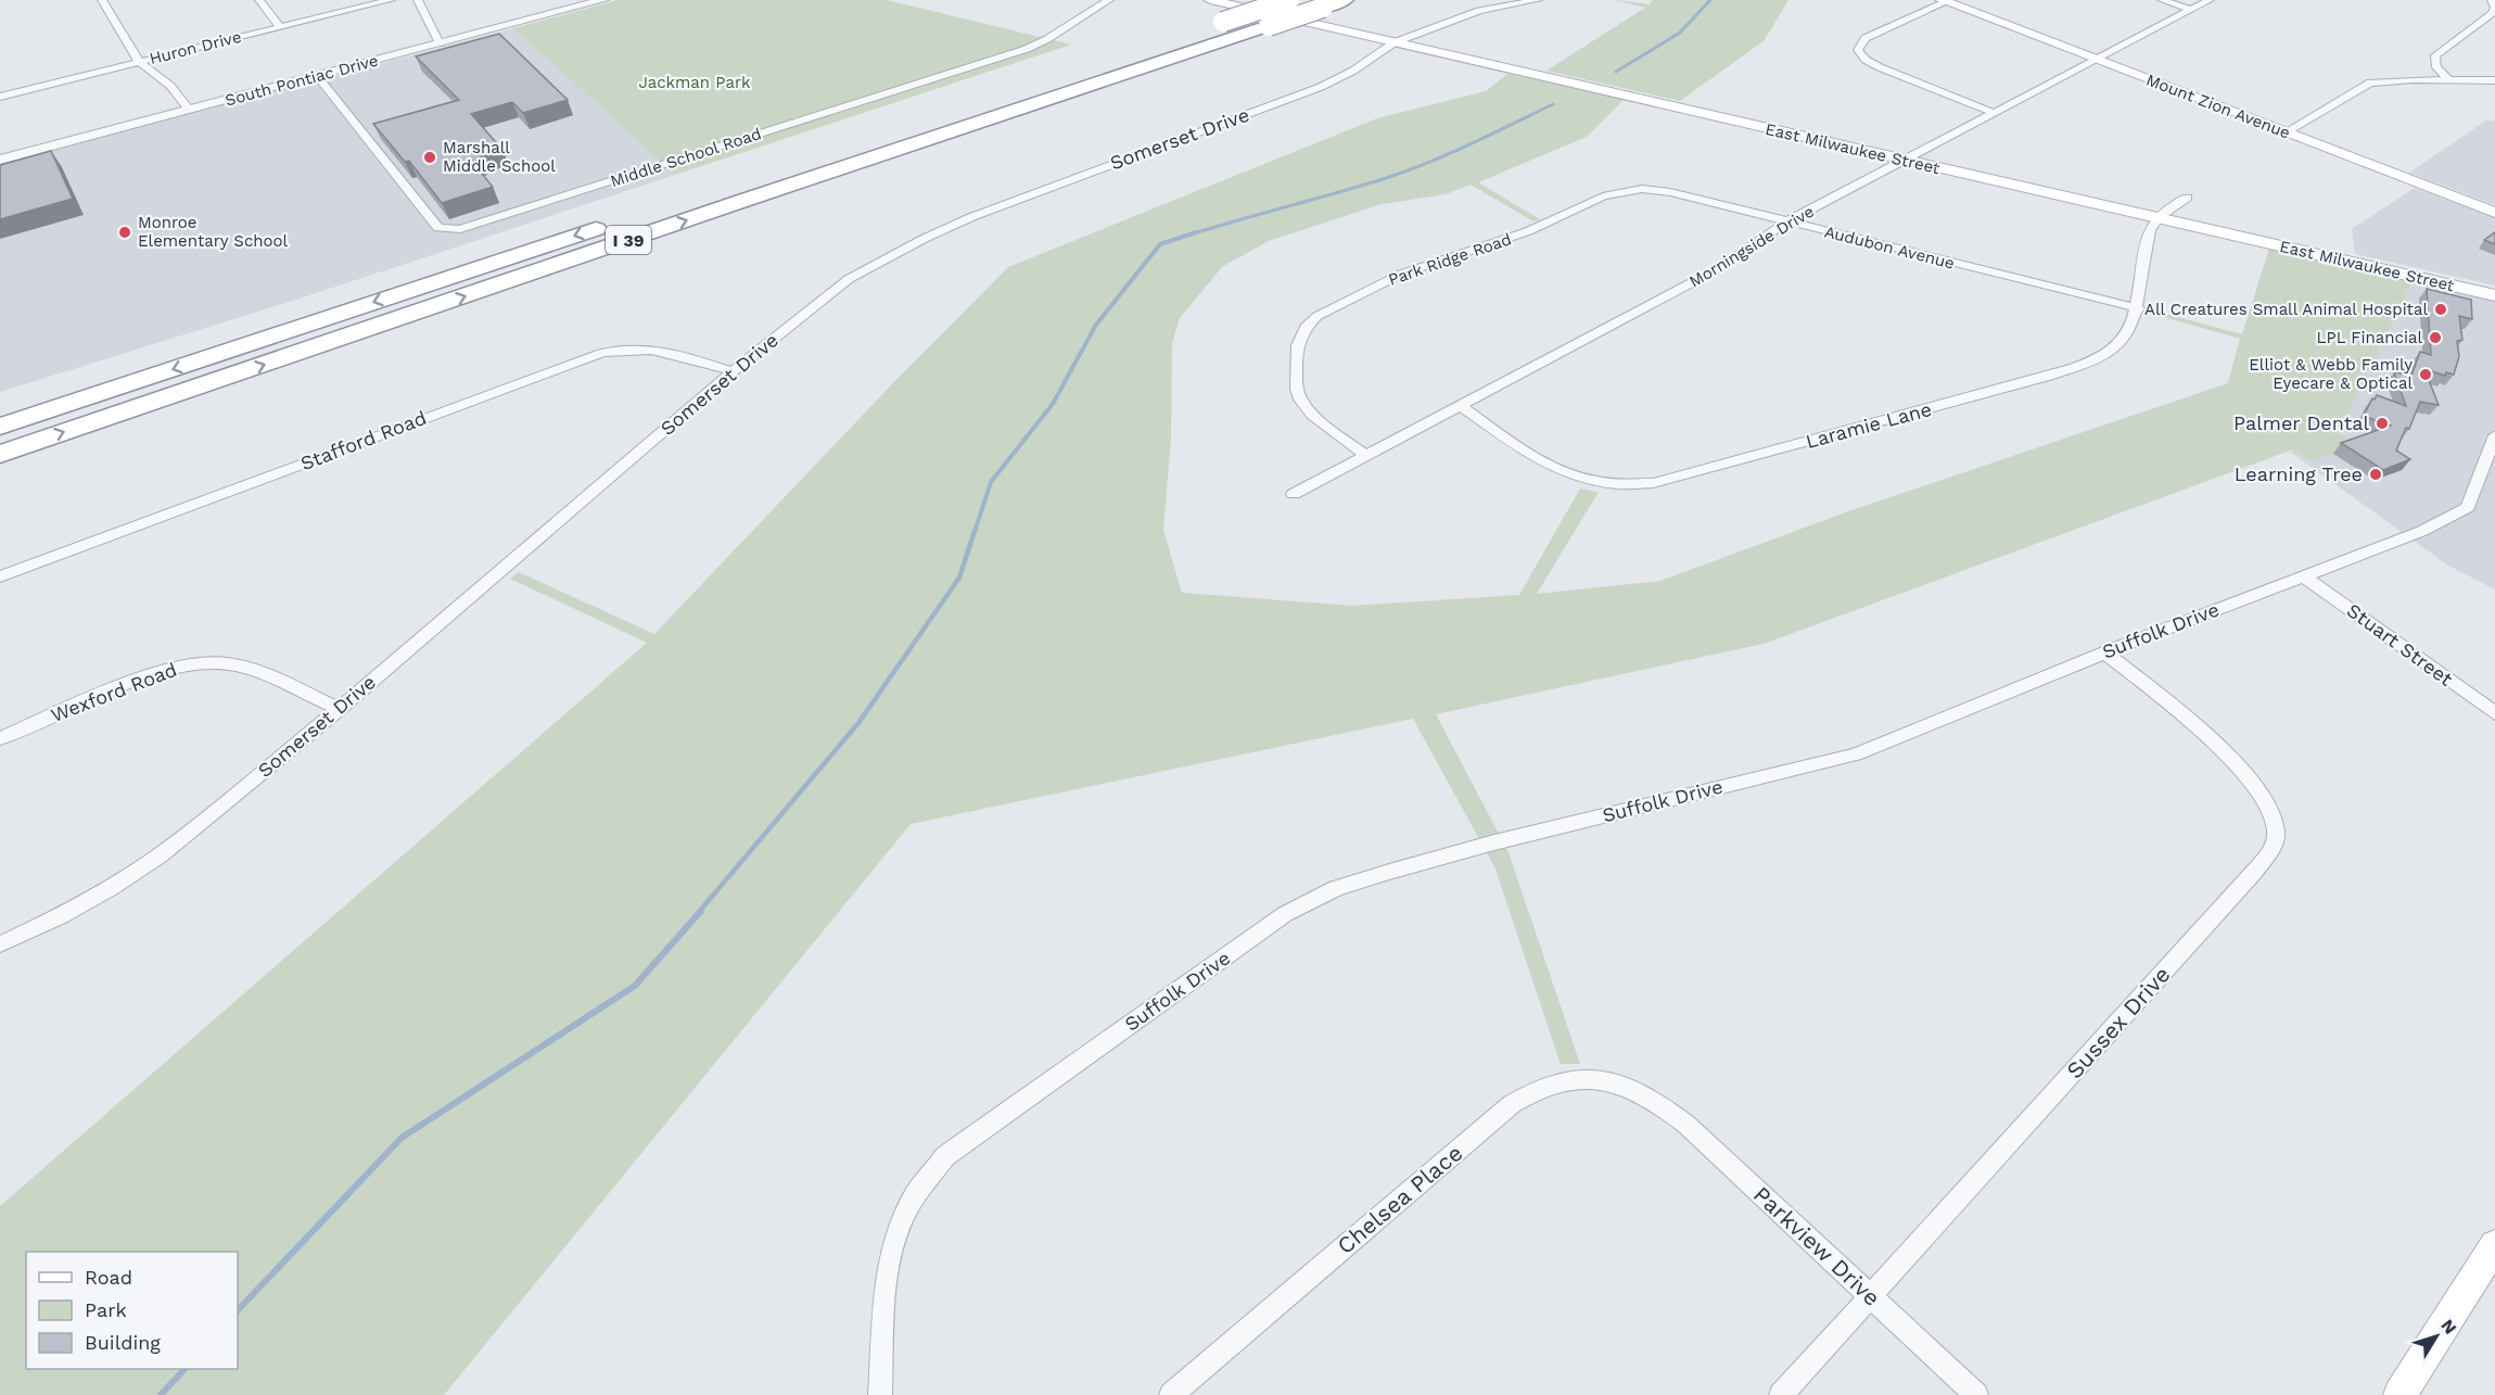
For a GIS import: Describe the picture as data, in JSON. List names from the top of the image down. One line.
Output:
{"streets":{"highway":["I 39"],"main road":["Mount Zion Avenue","East Milwaukee Street"],"street":["Huron Drive","South Pontiac Drive","Somerset Drive","Middle School Road","Morningside Drive","Audubon Avenue","Park Ridge Road","Laramie Lane","Stafford Road","Suffolk Drive","Stuart Street","Wexford Road","Sussex Drive","Chelsea Place","Parkview Drive"]},"crossings":[["South Pontiac Drive","Middle School Road"],["Mount Zion Avenue","Morningside Drive"],["Somerset Drive","East Milwaukee Street"],["Somerset Drive","Stafford Road"],["Somerset Drive","Wexford Road"],["East Milwaukee Street","Morningside Drive"],["East Milwaukee Street","Laramie Lane"],["Morningside Drive","Audubon Avenue"],["Morningside Drive","Park Ridge Road"],["Morningside Drive","Laramie Lane"],["Audubon Avenue","Park Ridge Road"],["Audubon Avenue","Laramie Lane"],["Suffolk Drive","Stuart Street"],["Suffolk Drive","Sussex Drive"],["Sussex Drive","Parkview Drive"],["Chelsea Place","Parkview Drive"]],"parks":["Jackman Park"],"places":["Marshall Middle School","Monroe Elementary School","All Creatures Small Animal Hospital","LPL Financial","Elliot & Webb Family Eyecare & Optical","Palmer Dental","Learning Tree"],"legend":["Road","Park","Building"],"north":"top right"}
